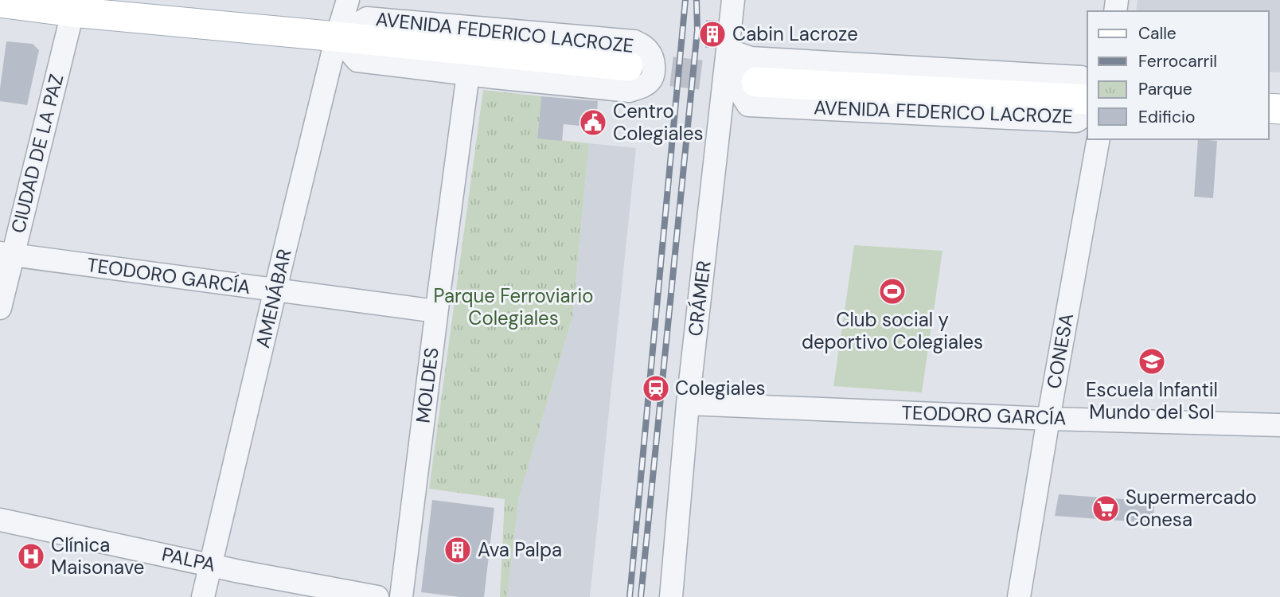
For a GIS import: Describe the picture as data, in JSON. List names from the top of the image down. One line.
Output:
{"streets":{"main road":["AVENIDA FEDERICO LACROZE"],"street":["CIUDAD DE LA PAZ","TEODORO GARCÍA","AMENÁBAR","CRÁMER","CONESA","MOLDES","PALPA"]},"crossings":[["AVENIDA FEDERICO LACROZE","CIUDAD DE LA PAZ"],["AVENIDA FEDERICO LACROZE","AMENÁBAR"],["AVENIDA FEDERICO LACROZE","CRÁMER"],["AVENIDA FEDERICO LACROZE","MOLDES"],["CIUDAD DE LA PAZ","TEODORO GARCÍA"],["TEODORO GARCÍA","AMENÁBAR"],["TEODORO GARCÍA","CRÁMER"],["TEODORO GARCÍA","CONESA"],["TEODORO GARCÍA","MOLDES"],["AMENÁBAR","PALPA"]],"parks":["Parque Ferroviario Colegiales"],"places":{"building":["Cabin Lacroze","Ava Palpa"],"public building":["Centro Colegiales"],"sports":["Club social y deportivo Colegiales"],"school or university":["Escuela Infantil Mundo del Sol"],"station":["Colegiales"],"supermarket":["Supermercado Conesa"],"hospital":["Clínica Maisonave"]},"legend":["Calle","Ferrocarril","Parque","Edificio"]}
